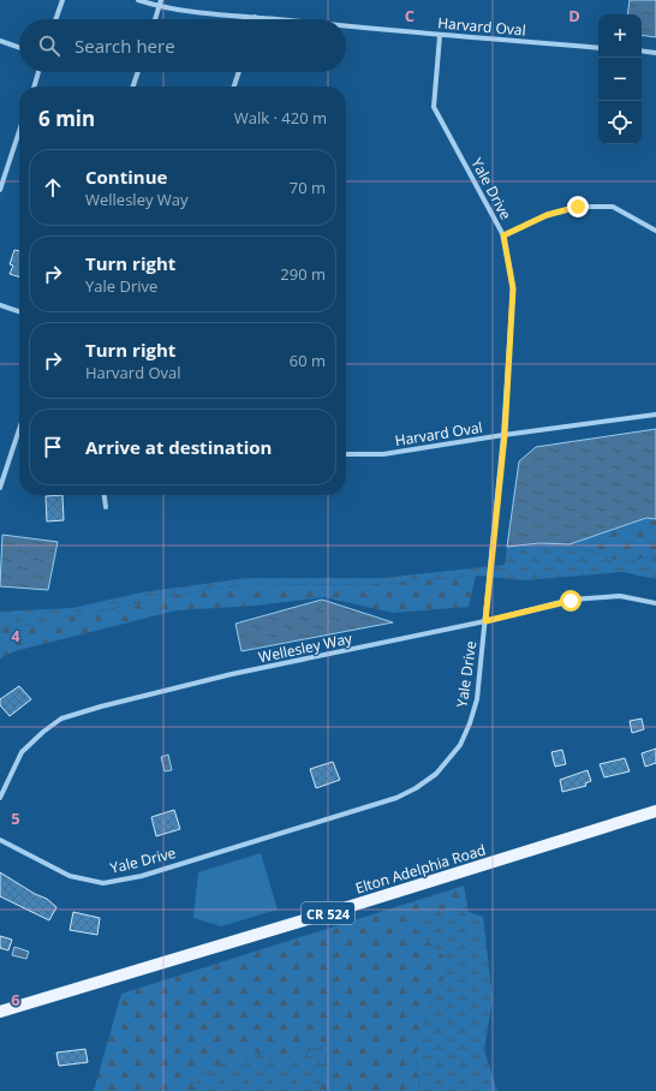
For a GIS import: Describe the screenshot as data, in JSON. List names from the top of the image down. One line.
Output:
{"streets":{"main road":["Elton Adelphia Road","CR 524"],"street":["Harvard Oval","Yale Drive","Wellesley Way"]},"crossings":[["Harvard Oval","Yale Drive"],["Yale Drive","Wellesley Way"]],"page":{"map_buttons":["+","−"],"search":"Search here","heading":["6 min","Walk · 420 m"],"list":[["Continue","Wellesley Way","70 m"],["Turn right","Yale Drive","290 m"],["Turn right","Harvard Oval","60 m"],"Arrive at destination"]},"grid":{"columns":["C","D"],"rows":["4","5","6"]}}
